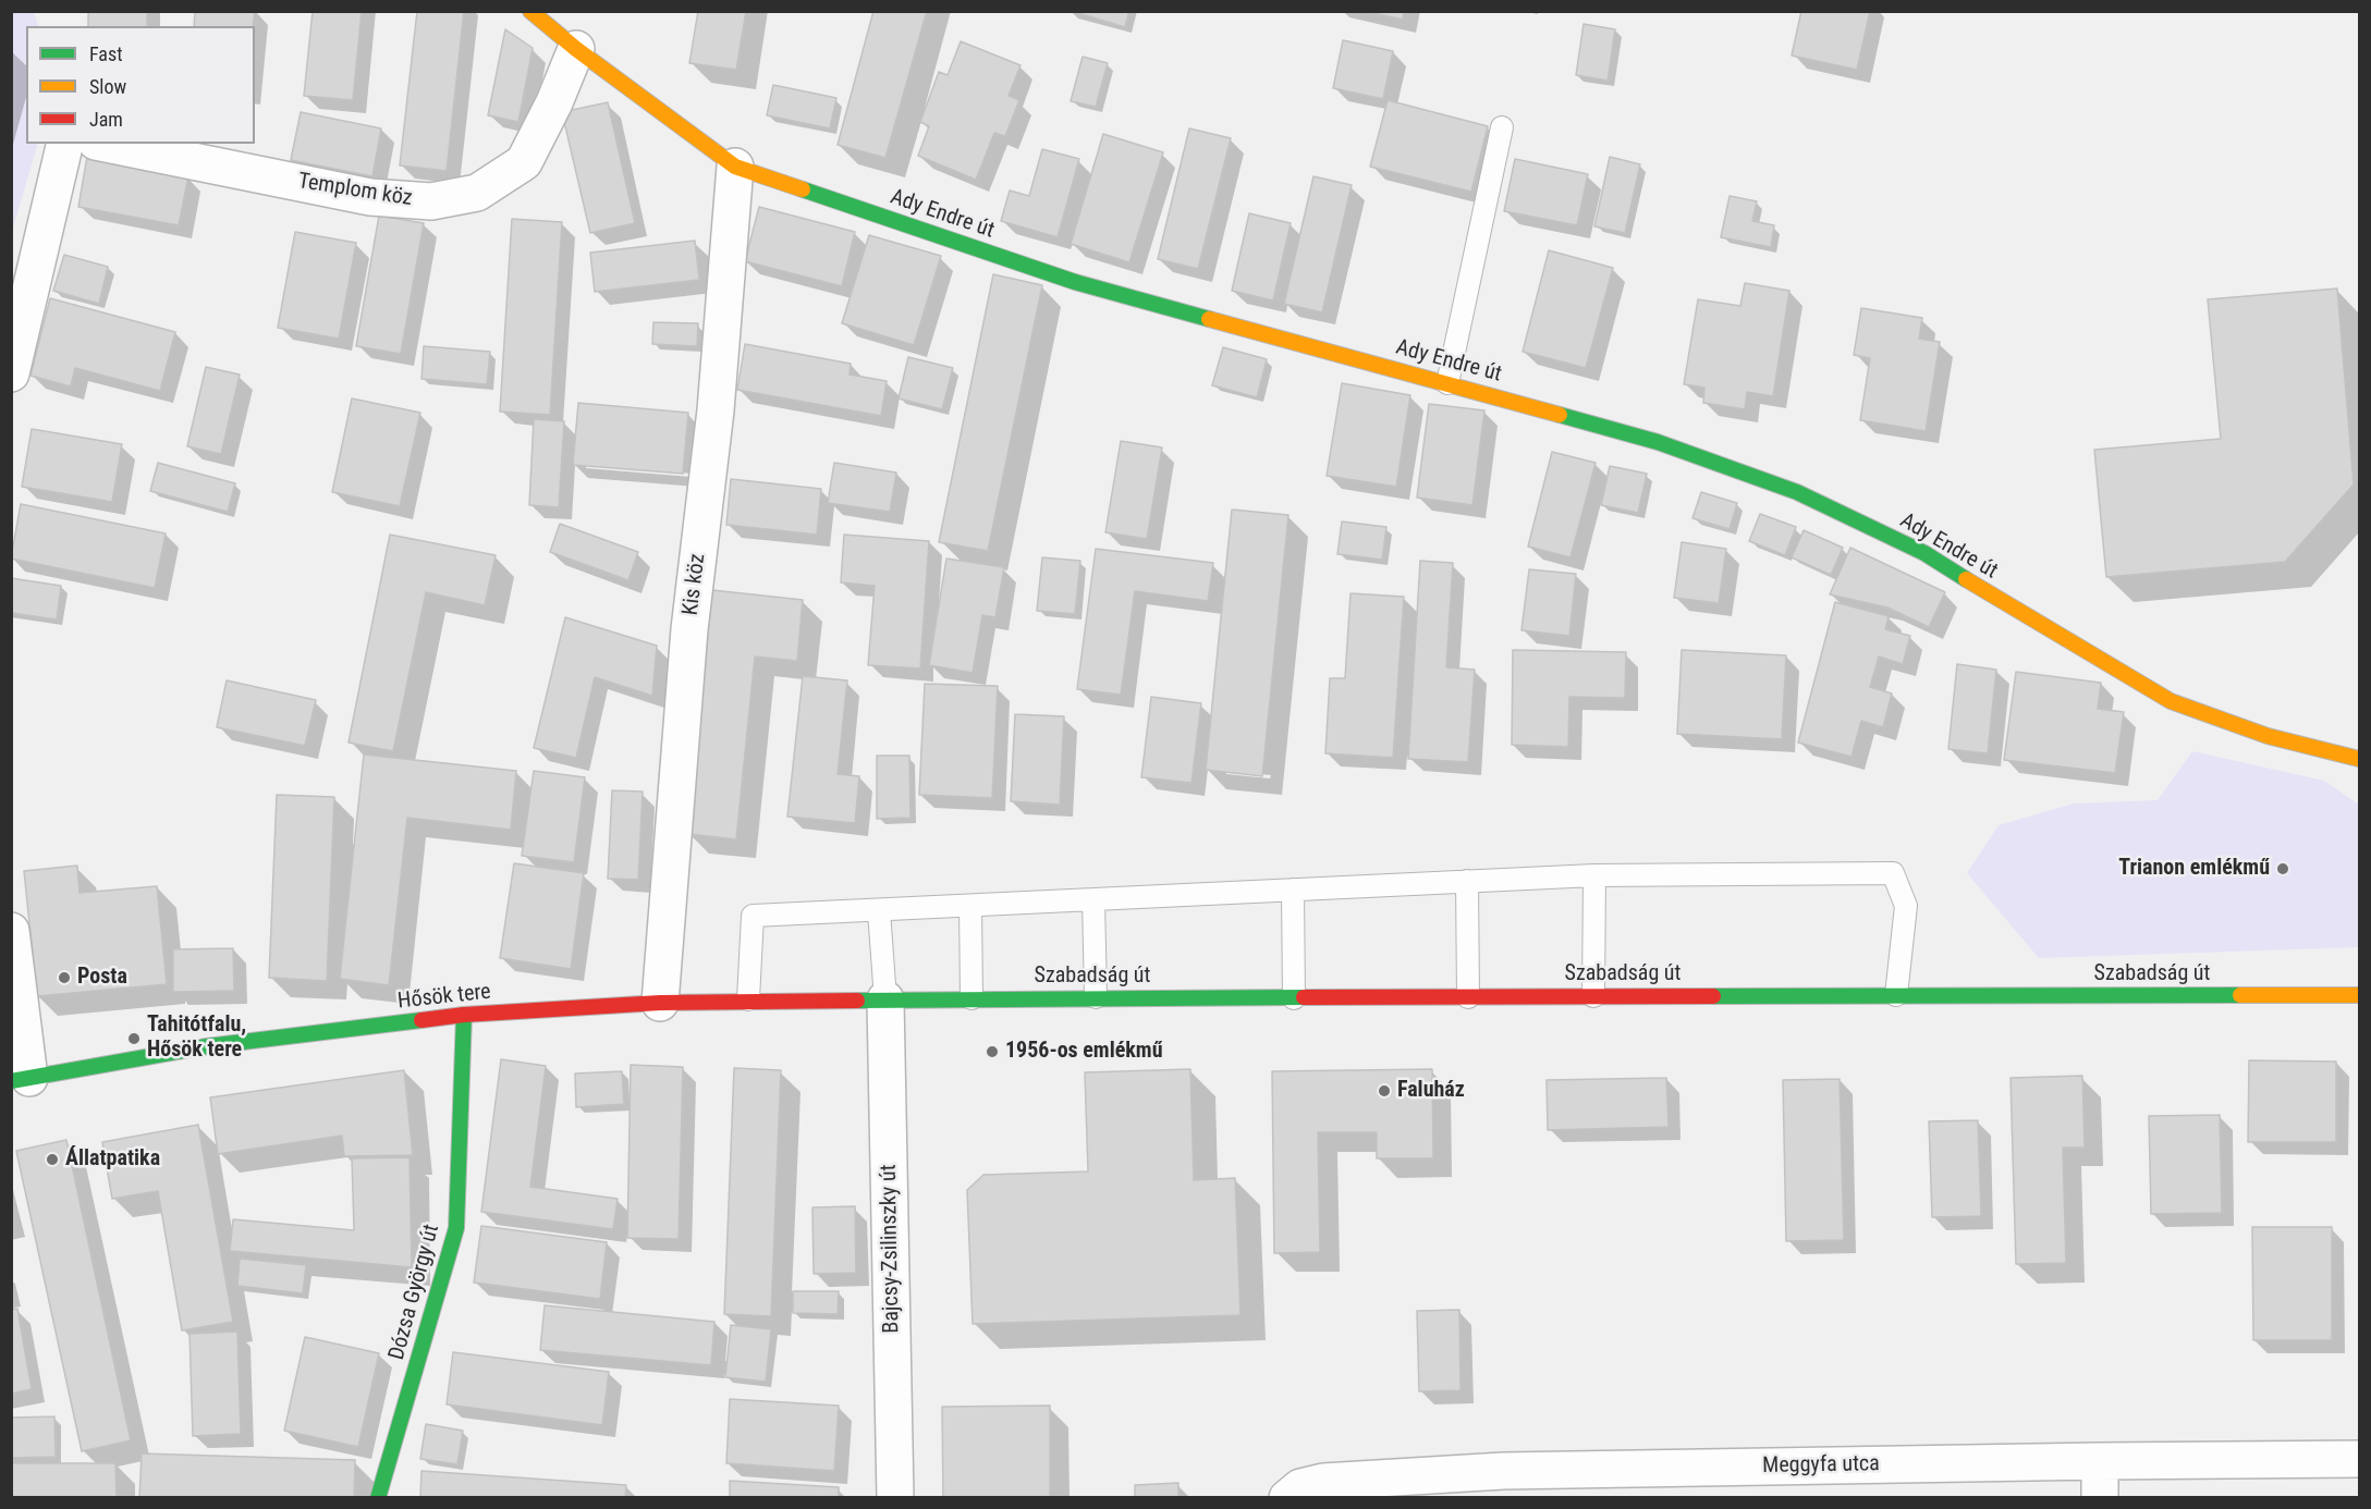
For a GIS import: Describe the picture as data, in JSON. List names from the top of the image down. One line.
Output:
{"streets":{"main road":["Ady Endre út","Szabadság út","Hősök tere","Dózsa György út"],"street":["Templom köz","Kis köz","Bajcsy-Zsilinszky út","Meggyfa utca"]},"crossings":[["Templom köz","Ady Endre út"],["Ady Endre út","Kis köz"],["Kis köz","Hősök tere"],["Szabadság út","Hősök tere"],["Szabadság út","Bajcsy-Zsilinszky út"],["Hősök tere","Bajcsy-Zsilinszky út"],["Hősök tere","Dózsa György út"]],"places":["Trianon emlékmű","Posta","Tahitótfalu, Hősök tere","1956-os emlékmű","Faluház","Állatpatika"],"legend":["Fast","Slow","Jam"]}
